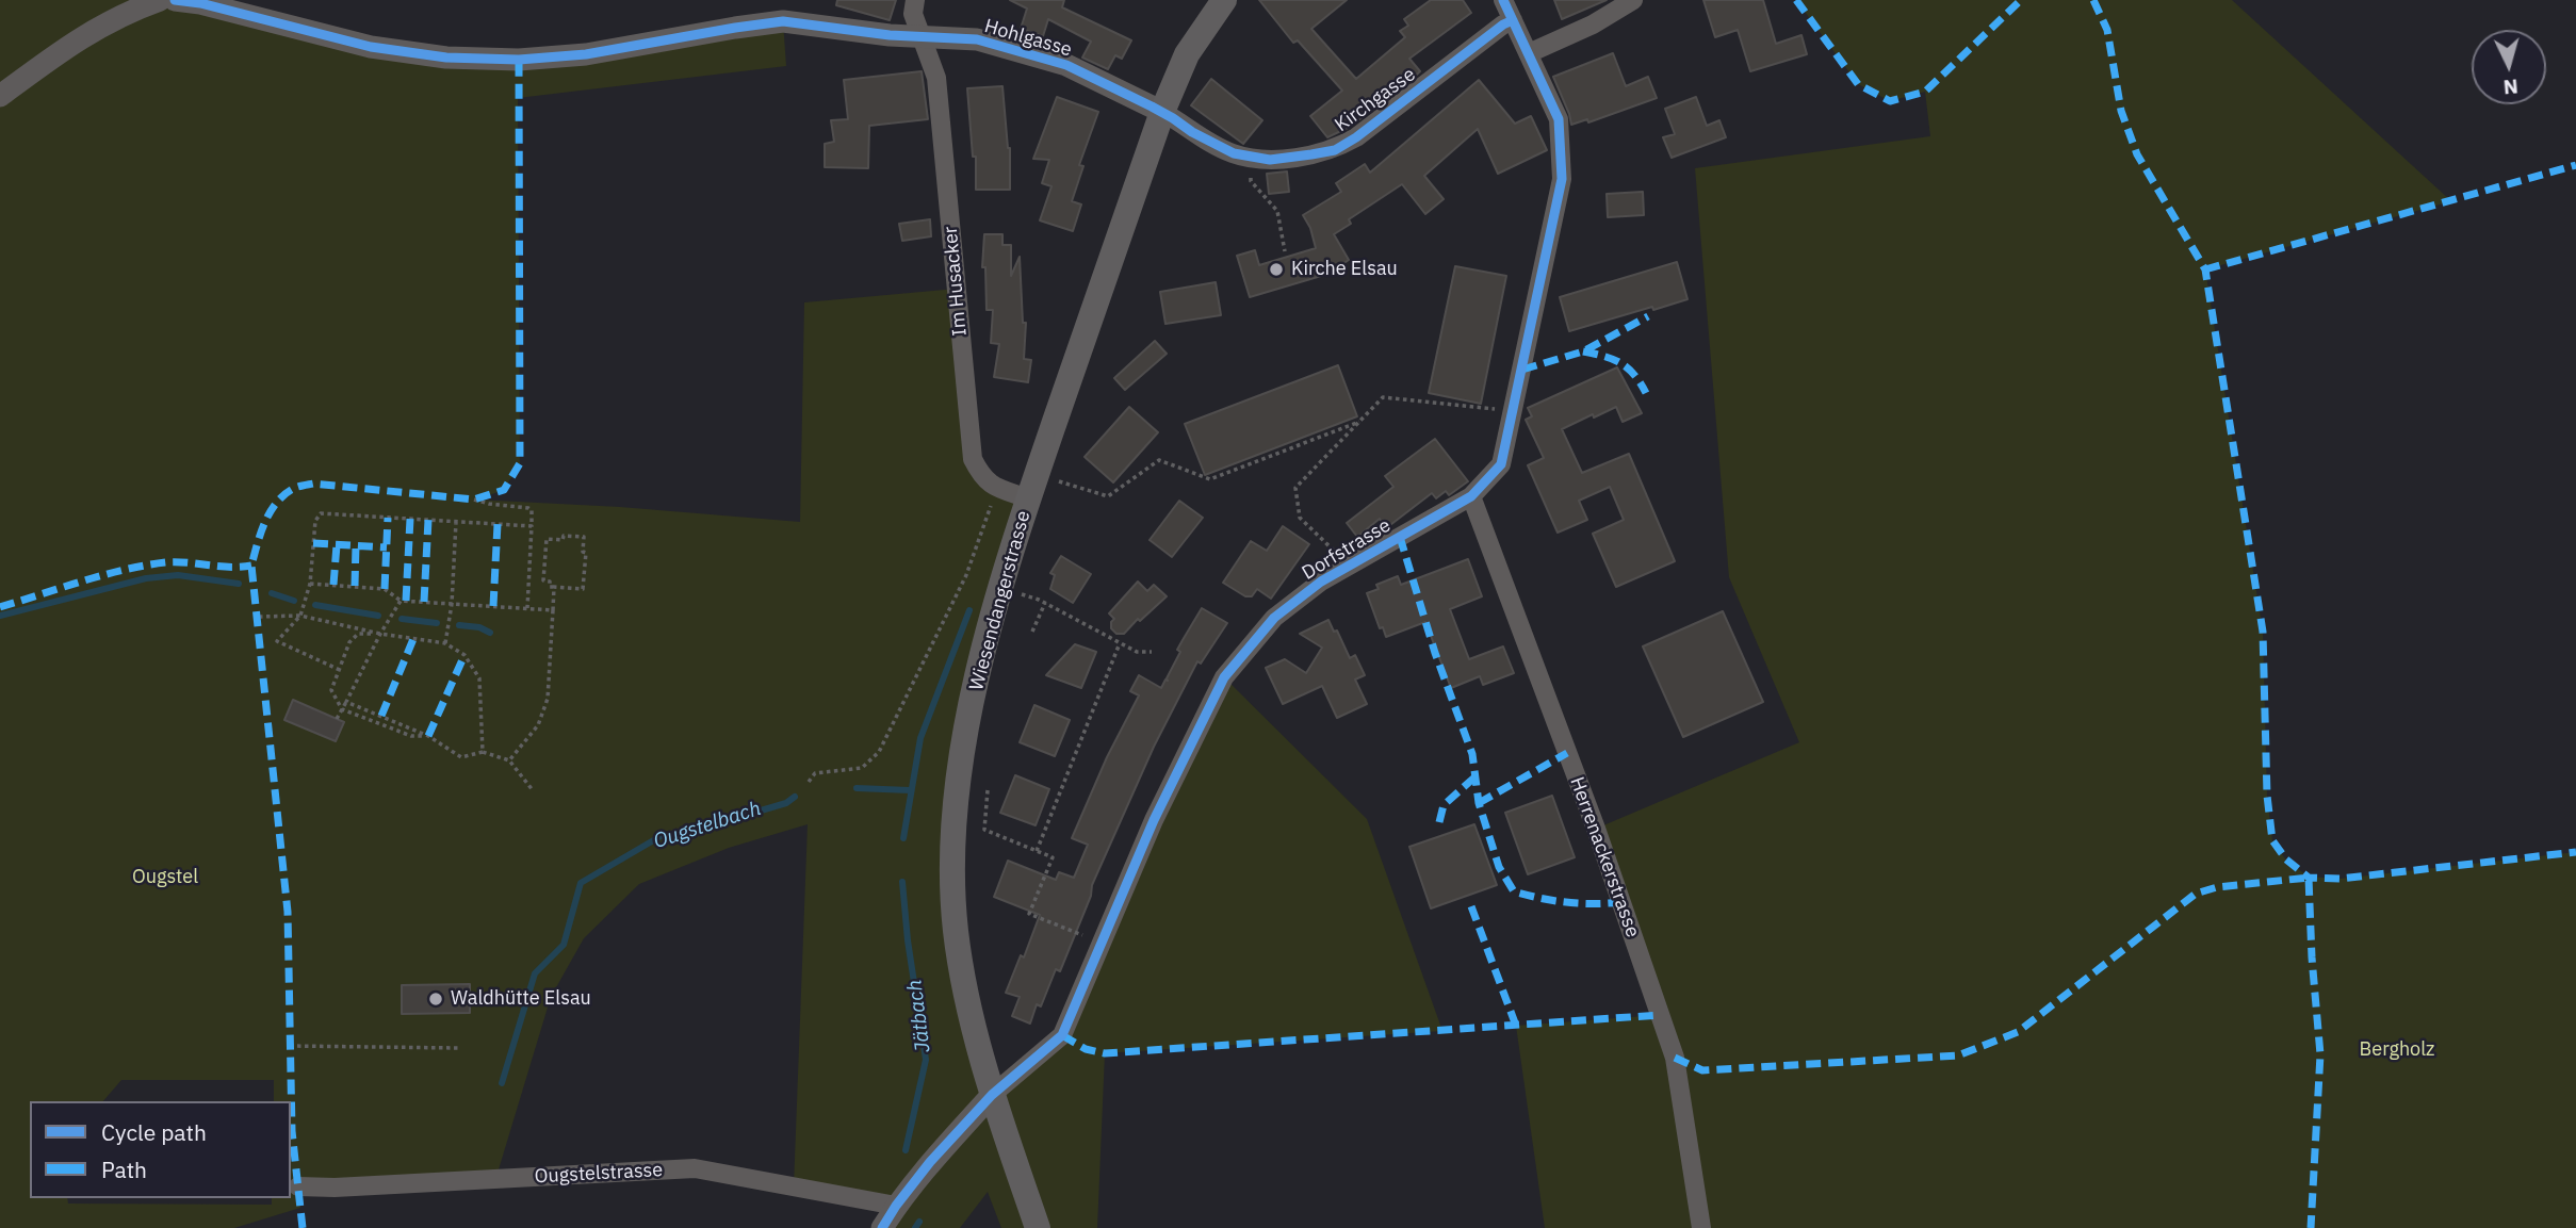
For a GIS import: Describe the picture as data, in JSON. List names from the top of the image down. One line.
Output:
{"streets":{"main road":["Wiesendangerstrasse"],"street":["Hohlgasse","Kirchgasse","Im Husacker","Dorfstrasse","Herrenackerstrasse","Ougstelstrasse"]},"crossings":[["Hohlgasse","Kirchgasse"],["Hohlgasse","Im Husacker"],["Hohlgasse","Wiesendangerstrasse"],["Kirchgasse","Dorfstrasse"],["Kirchgasse","Wiesendangerstrasse"],["Im Husacker","Wiesendangerstrasse"],["Dorfstrasse","Wiesendangerstrasse"],["Dorfstrasse","Herrenackerstrasse"]],"water":["Ougstelbach","Jätbach"],"parks":["Ougstel","Bergholz"],"places":["Kirche Elsau","Waldhütte Elsau"],"legend":["Cycle path","Path"],"north":"bottom"}
